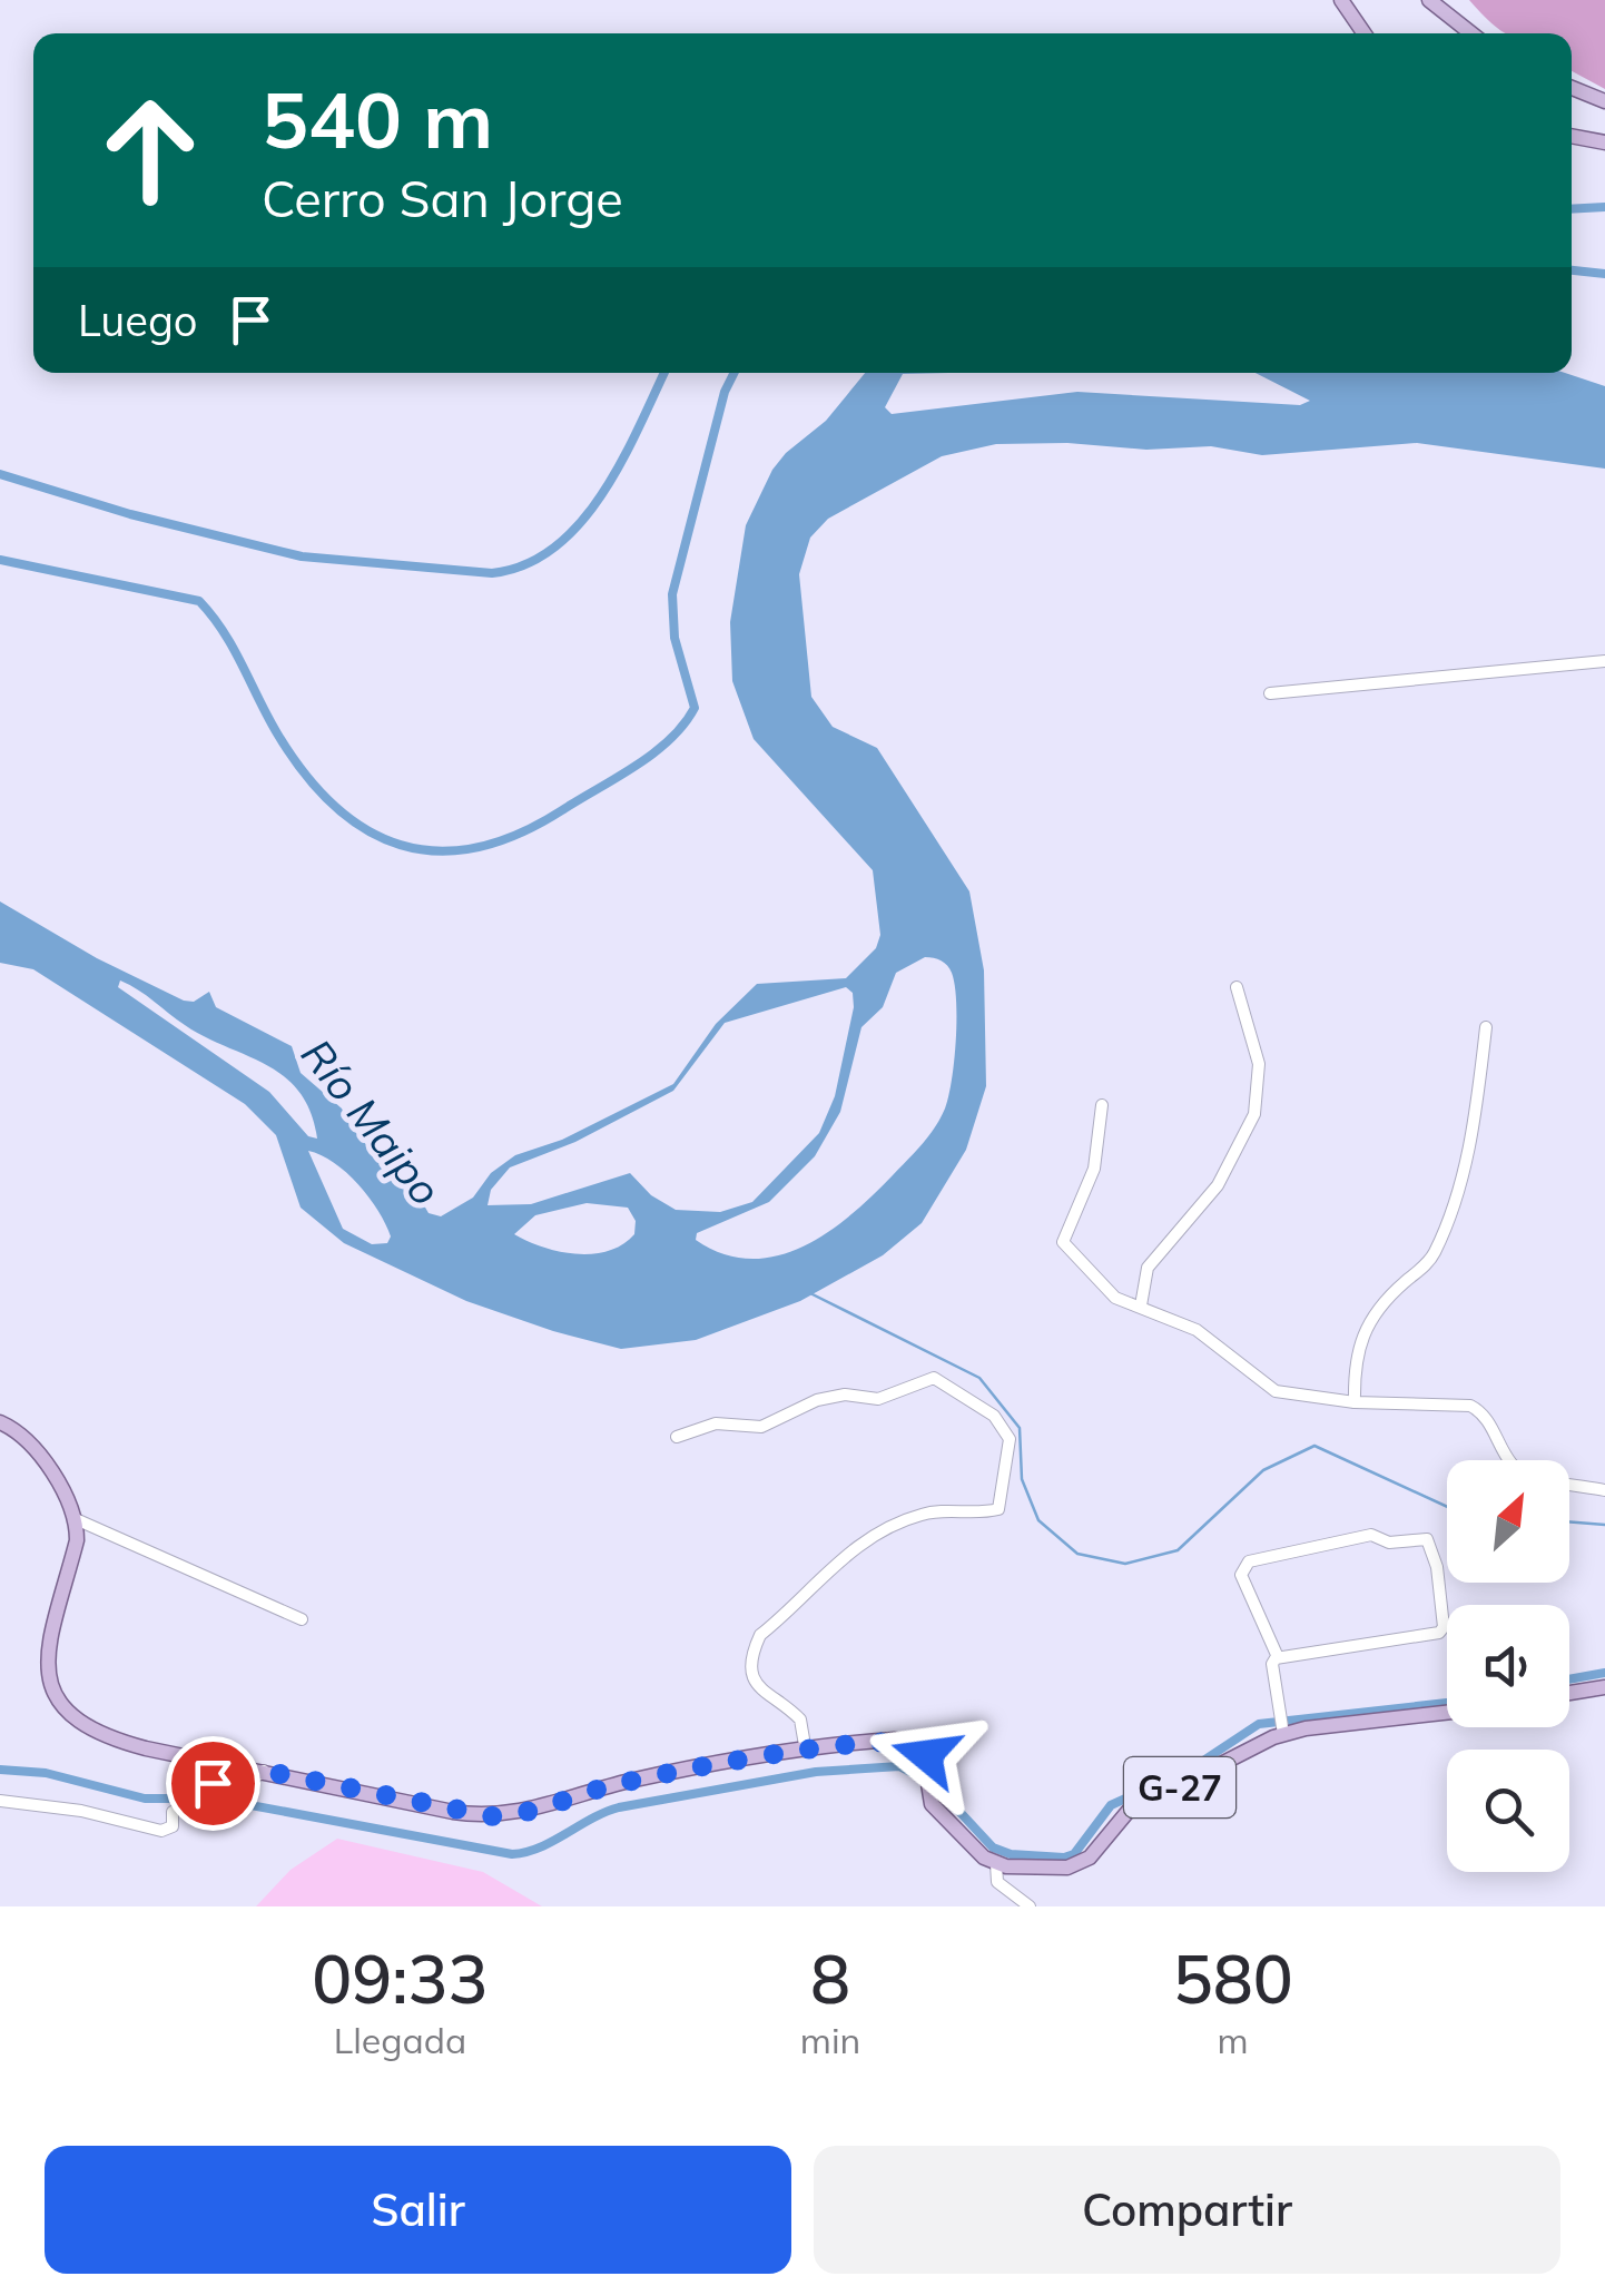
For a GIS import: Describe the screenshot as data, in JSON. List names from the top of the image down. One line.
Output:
{"streets":{"main road":["G-27"]},"water":["Río Maipo"],"north":"top right","page":{"turn":["540 m","Cerro San Jorge"],"then":"Luego","eta":["09:33","Llegada","8","min","580","m"],"buttons":["Salir","Compartir"]}}
